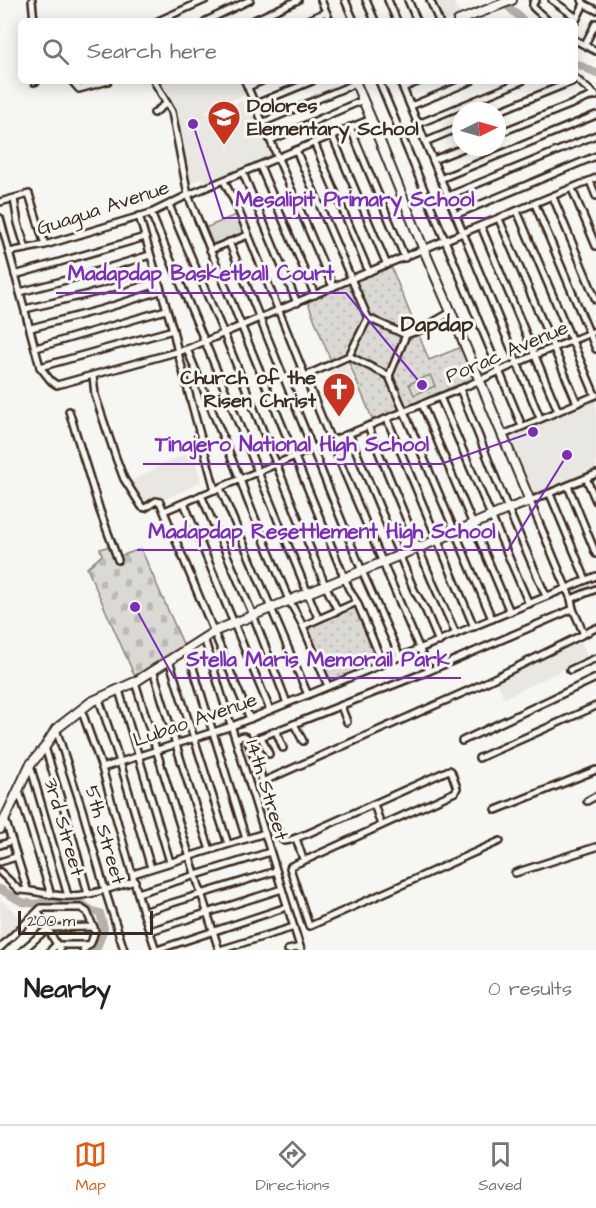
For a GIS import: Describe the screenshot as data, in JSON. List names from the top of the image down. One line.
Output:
{"streets":{"street":["Guagua Avenue","Porac Avenue","Lubao Avenue","14th Street","3rd Street","5th Street"]},"crossings":[["Lubao Avenue","14th Street"]],"districts":["Dapdap"],"places":{"other":["Mesalipit Primary School","Madapdap Basketball Court","Tinajero National High School","Madapdap Resettlement High School","Stella Maris Memorail Park"],"school or university":["Dolores Elementary School"],"church":["Church of the Risen Christ"]},"scale_bar":"200 m","north":"right","page":{"search":"Search here","scale":"200 m","heading":["Nearby","0 results"],"nav":["Map","Directions","Saved"]}}
